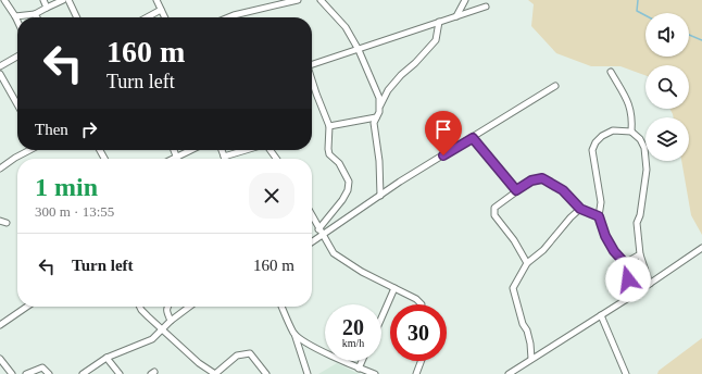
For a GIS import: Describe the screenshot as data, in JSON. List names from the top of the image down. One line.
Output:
{"page":{"turn":["160 m","Turn left"],"then":"Then","heading":["1 min","300 m · 13:55"],"list":[{"name":"Turn left","value":"160 m"}],"speed":"20 km/h","limit":"30"}}
